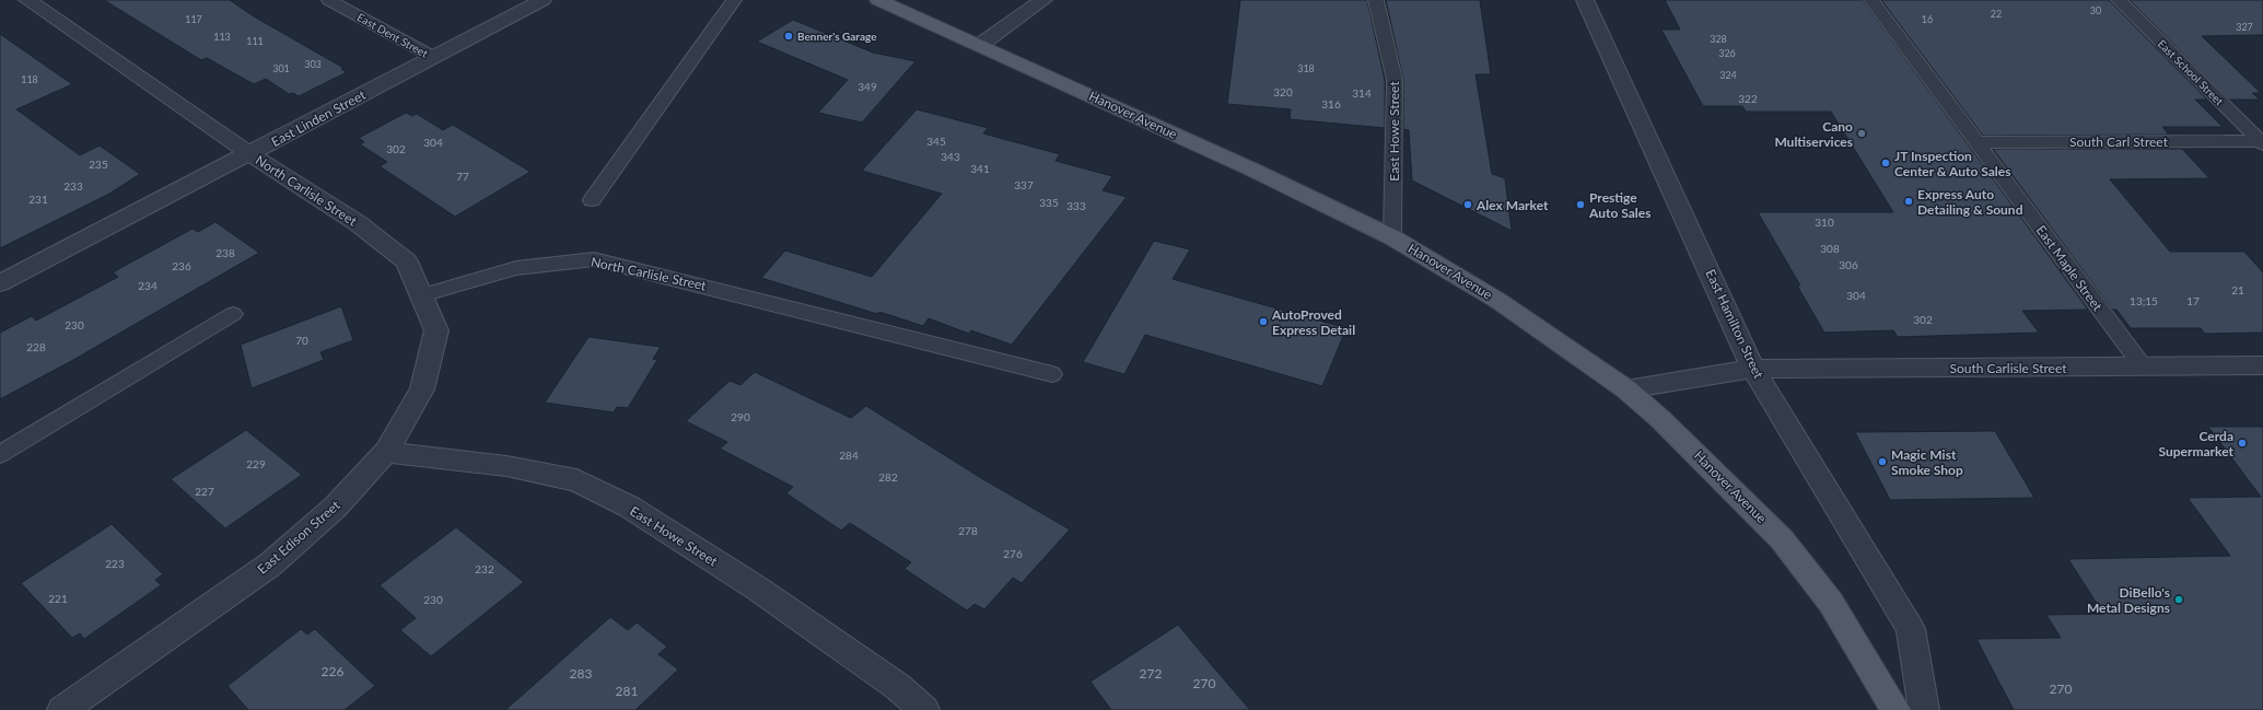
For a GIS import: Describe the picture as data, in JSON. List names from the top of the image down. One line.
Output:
{"streets":{"main road":["Hanover Avenue"],"street":["East Linden Street","East Howe Street","North Carlisle Street","East Hamilton Street","South Carlisle Street","East Edison Street"],"lane":["East Dent Street","East School Street","South Carl Street","East Maple Street"]},"crossings":[["East Dent Street","East Linden Street"],["East School Street","South Carl Street"],["Hanover Avenue","East Howe Street"],["East Linden Street","North Carlisle Street"],["East Howe Street","East Edison Street"],["South Carl Street","East Maple Street"],["North Carlisle Street","East Edison Street"],["East Maple Street","South Carlisle Street"],["East Hamilton Street","South Carlisle Street"]],"places":["Benner's Garage","Cano Multiservices","JT Inspection Center & Auto Sales","Express Auto Detailing & Sound","Alex Market","Prestige Auto Sales","AutoProved Express Detail","Cerda Supermarket","Magic Mist Smoke Shop","DiBello's Metal Designs"],"house_numbers":["30","22","117","16","327","113","328","111","326","303","301","318","324","118","349","320","314","322","316","345","304","302","343","235","341","77","337","233","231","335","333","310","308","238","306","236","234","21","304","13;15","17","302","230","70","228","290","284","229","282","227","278","276","223","232","221","230","226","283","272","270","270","281"]}
